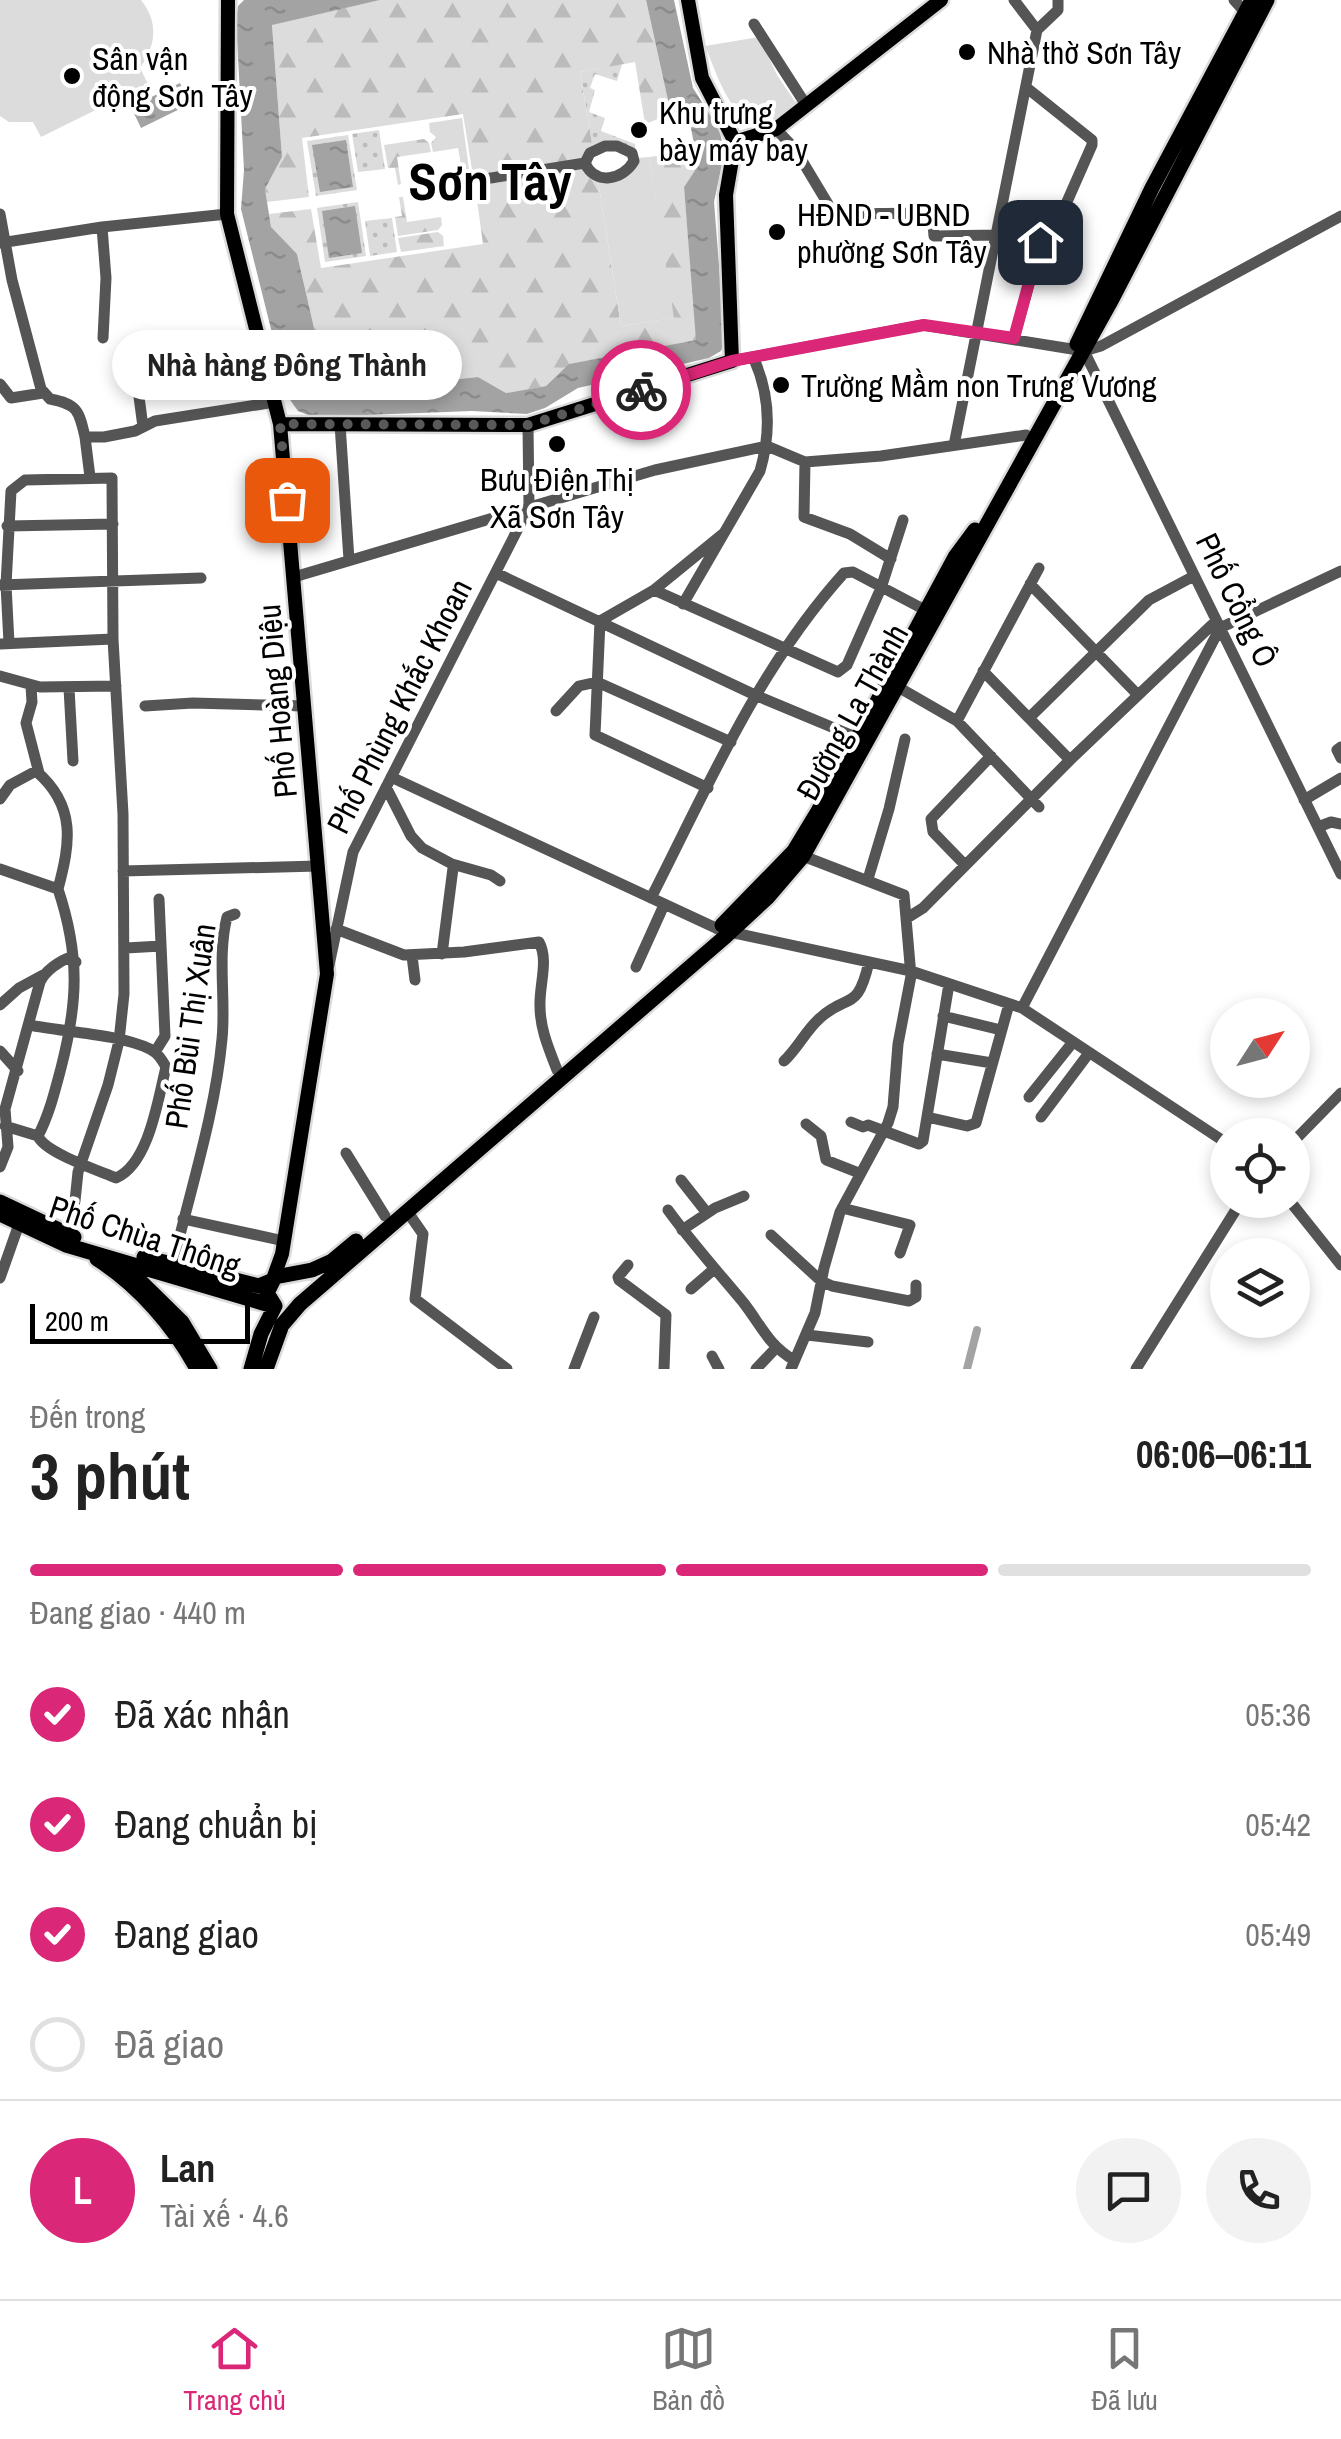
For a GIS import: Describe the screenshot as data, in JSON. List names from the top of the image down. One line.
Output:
{"streets":{"highway":["Đường La Thành","Phố Chùa Thông"],"main road":["Phố Hoàng Diệu"],"street":["Phố Cổng Ô","Phố Phùng Khắc Khoan","Phố Bùi Thị Xuân"]},"crossings":[["Phố Cổng Ô","Đường La Thành"],["Phố Hoàng Diệu","Phố Phùng Khắc Khoan"],["Đường La Thành","Phố Chùa Thông"],["Phố Bùi Thị Xuân","Phố Chùa Thông"]],"districts":["Sơn Tây"],"places":["Nhà thờ Sơn Tây","Sân vận động Sơn Tây","Khu trưng bày máy bay","HĐND - UBND phường Sơn Tây","Trường Mầm non Trưng Vương","Bưu Điện Thị Xã Sơn Tây","Nhà hàng Đông Thành"],"scale_bar":"200 m","north":"top right","page":{"bubble":"Nhà hàng Đông Thành","scale":"200 m","heading":["3 phút","Đến trong","06:06–06:11"],"panel":["Lan","Tài xế · 4.6"],"bar":"Đang giao · 440 m","list":[["Đã xác nhận","05:36"],["Đang chuẩn bị","05:42"],["Đang giao","05:49"],"Đã giao"],"round":"L","tabs":["Trang chủ","Bản đồ","Đã lưu"]}}
